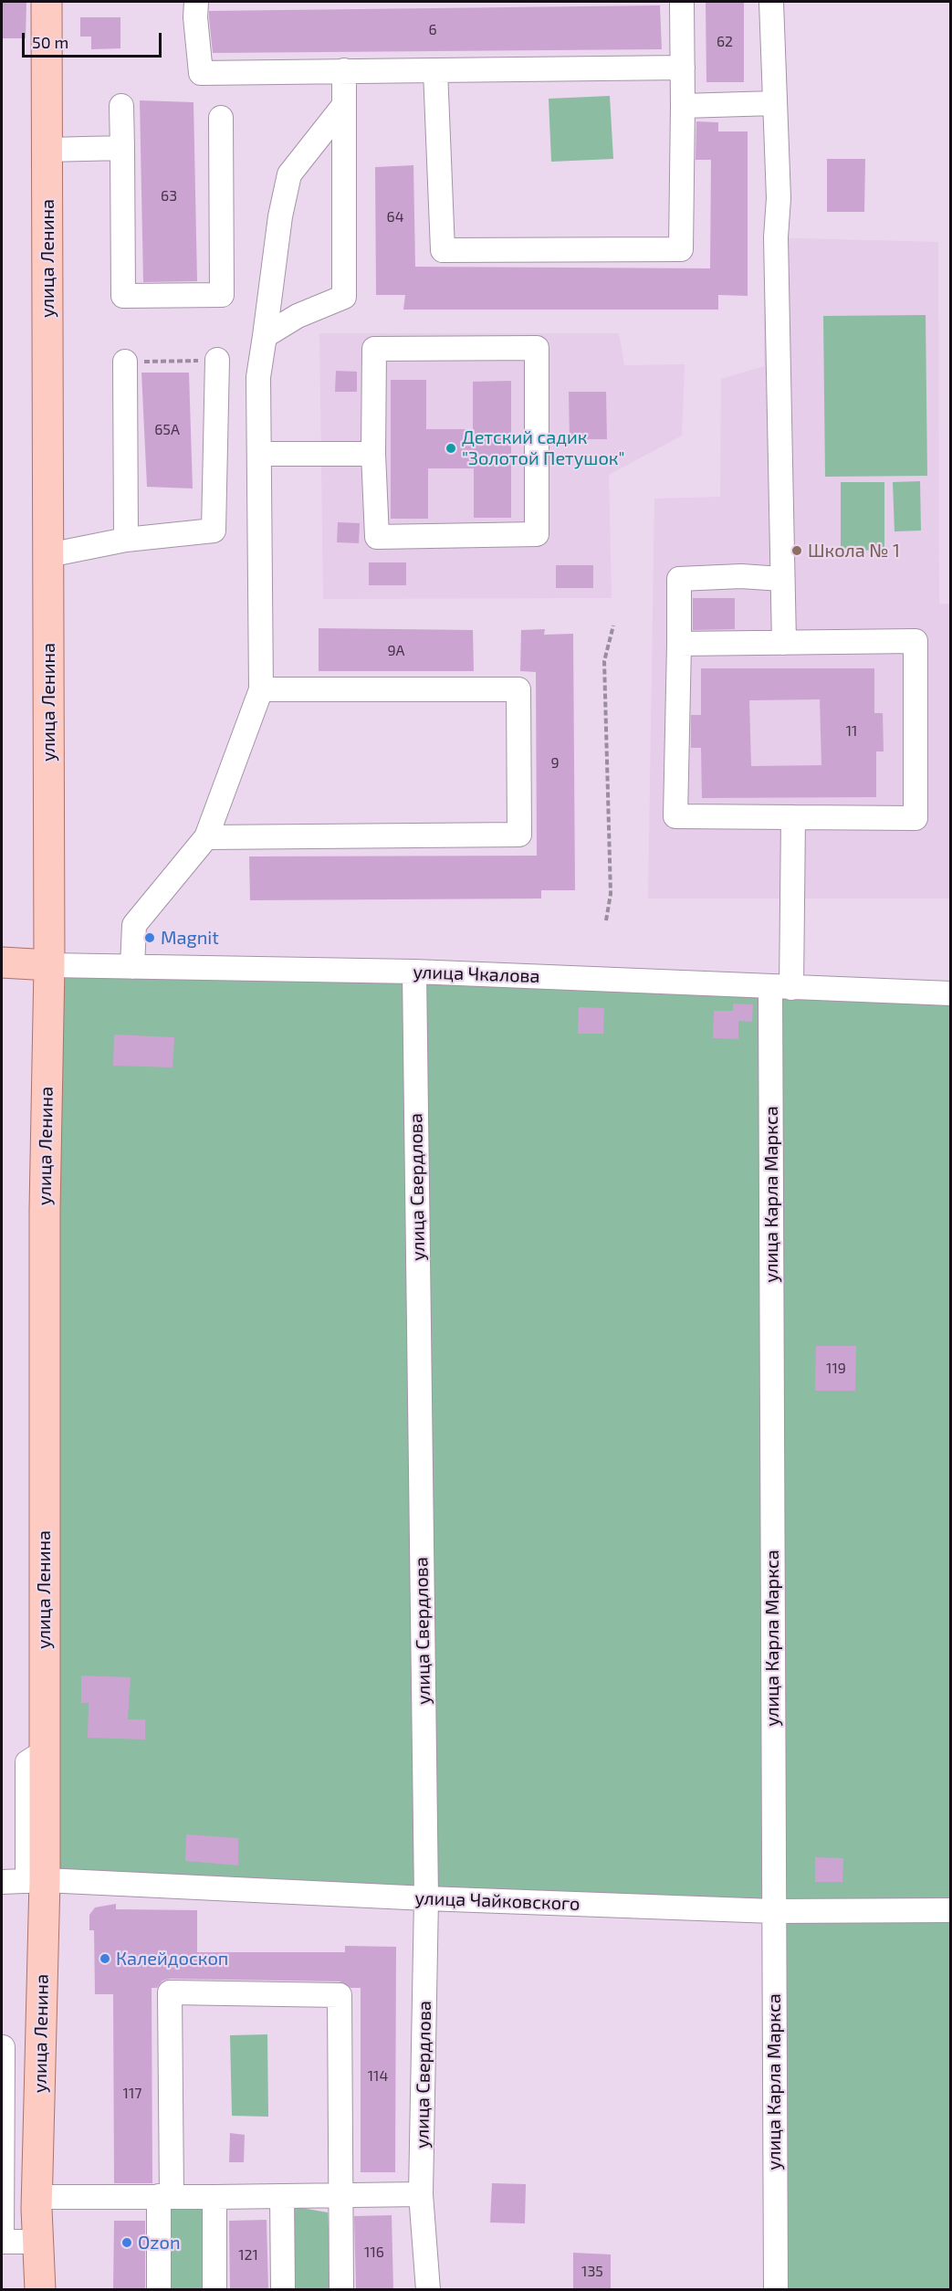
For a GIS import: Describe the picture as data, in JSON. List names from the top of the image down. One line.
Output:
{"streets":{"main road":["улица Ленина","улица Чкалова"],"street":["улица Свердлова","улица Карла Маркса","улица Чайковского"]},"crossings":[["улица Ленина","улица Чкалова"],["улица Ленина","улица Чайковского"],["улица Чкалова","улица Свердлова"],["улица Чкалова","улица Карла Маркса"],["улица Свердлова","улица Чайковского"],["улица Карла Маркса","улица Чайковского"]],"places":["Детский садик \"Золотой Петушок\"","Школа № 1","Magnit","Калейдоскоп","Ozon"],"house_numbers":["6","62","63","64","65А","9А","11","9","119","114","117","116","121","135"],"scale_bar":"50 m"}
